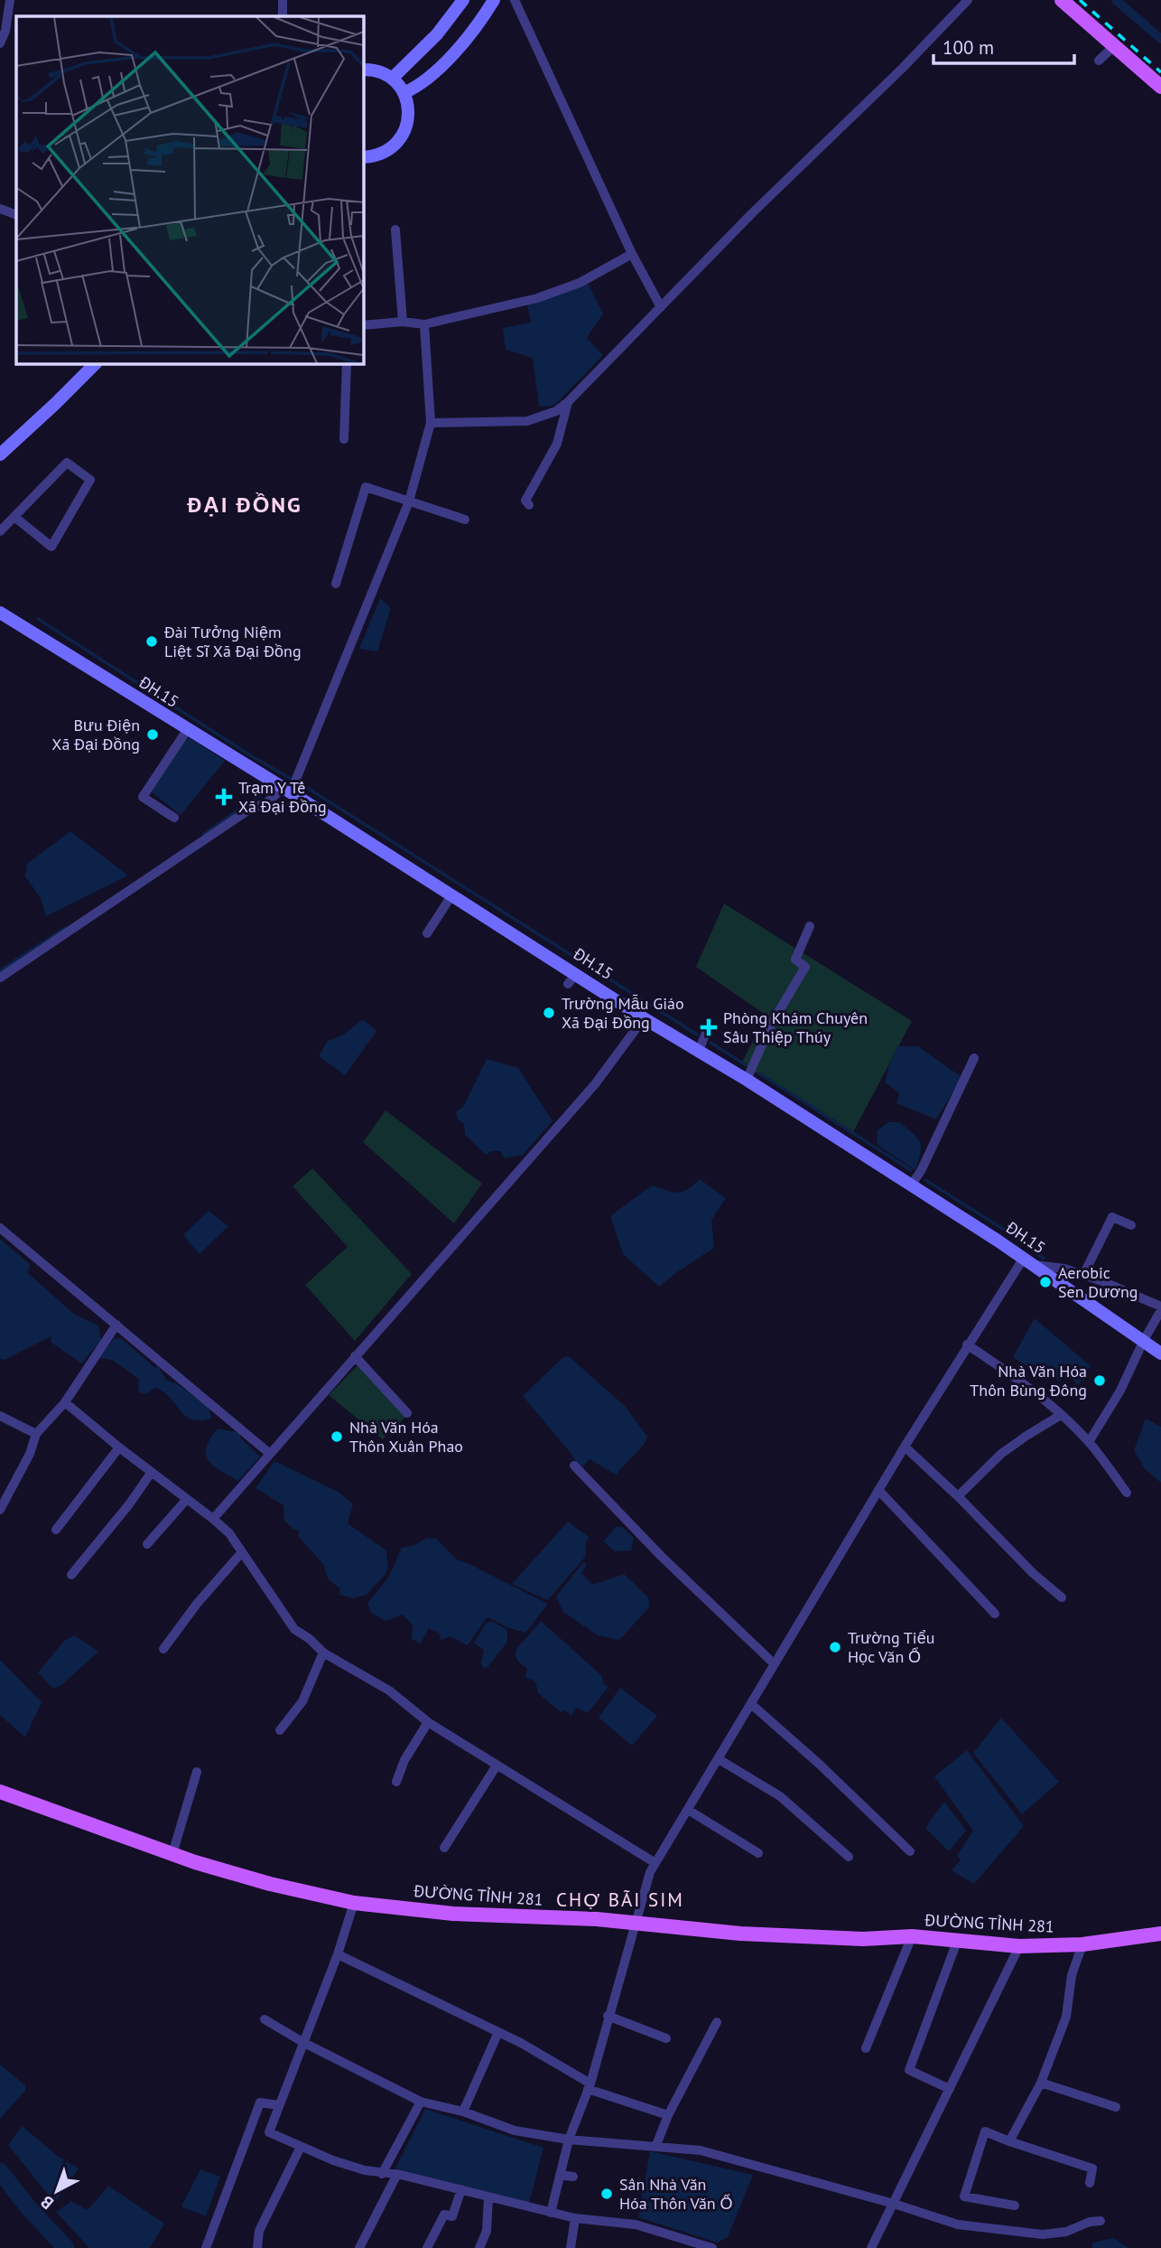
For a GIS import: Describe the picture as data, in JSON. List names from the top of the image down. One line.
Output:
{"streets":{"main road":["ĐH.15","ĐƯỜNG TỈNH 281"]},"districts":["ĐẠI ĐỒNG","CHỢ BÃI SIM"],"places":{"other":["Đài Tưởng Niệm Liệt Sĩ Xã Đại Đồng","Bưu Điện Xã Đại Đồng","Trường Mẫu Giáo Xã Đại Đồng","Aerobic Sen Dương","Nhà Văn Hóa Thôn Bùng Đông","Nhà Văn Hóa Thôn Xuân Phao","Trường Tiểu Học Văn Ổ","Sân Nhà Văn Hóa Thôn Văn Ổ"],"health":["Trạm Y Tế Xã Đại Đồng","Phòng Khám Chuyên Sâu Thiệp Thúy"]},"scale_bar":"100 m","north":"bottom left"}
